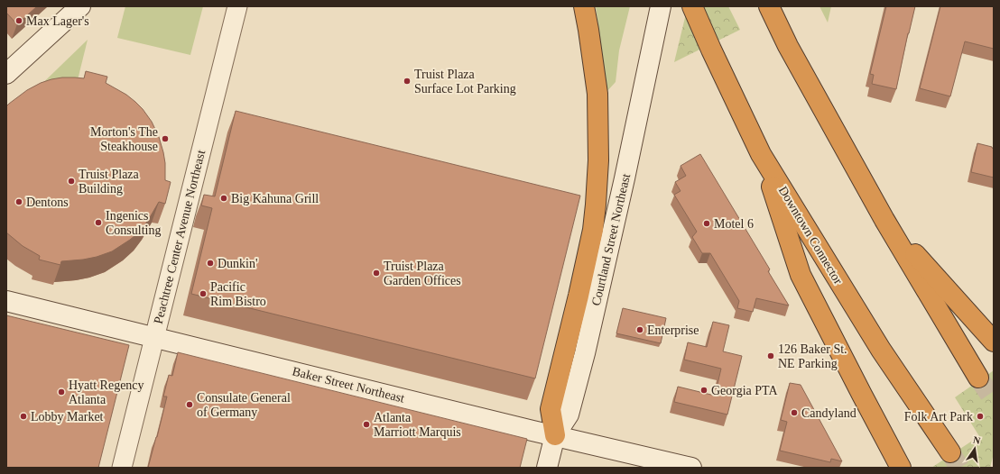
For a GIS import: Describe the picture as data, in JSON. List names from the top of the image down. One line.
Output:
{"streets":{"highway":["Downtown Connector"],"main road":["Courtland Street Northeast","Baker Street Northeast"],"street":["Peachtree Center Avenue Northeast"]},"crossings":[["Peachtree Center Avenue Northeast","Baker Street Northeast"],["Courtland Street Northeast","Baker Street Northeast"]],"places":["Max Lager's","Truist Plaza Surface Lot Parking","Morton's The Steakhouse","Truist Plaza Building","Big Kahuna Grill","Dentons","Ingenics Consulting","Motel 6","Dunkin'","Truist Plaza Garden Offices","Pacific Rim Bistro","Enterprise","126 Baker St. NE Parking","Georgia PTA","Hyatt Regency Atlanta","Consulate General of Germany","Candyland","Lobby Market","Folk Art Park","Atlanta Marriott Marquis"],"north":"top"}
